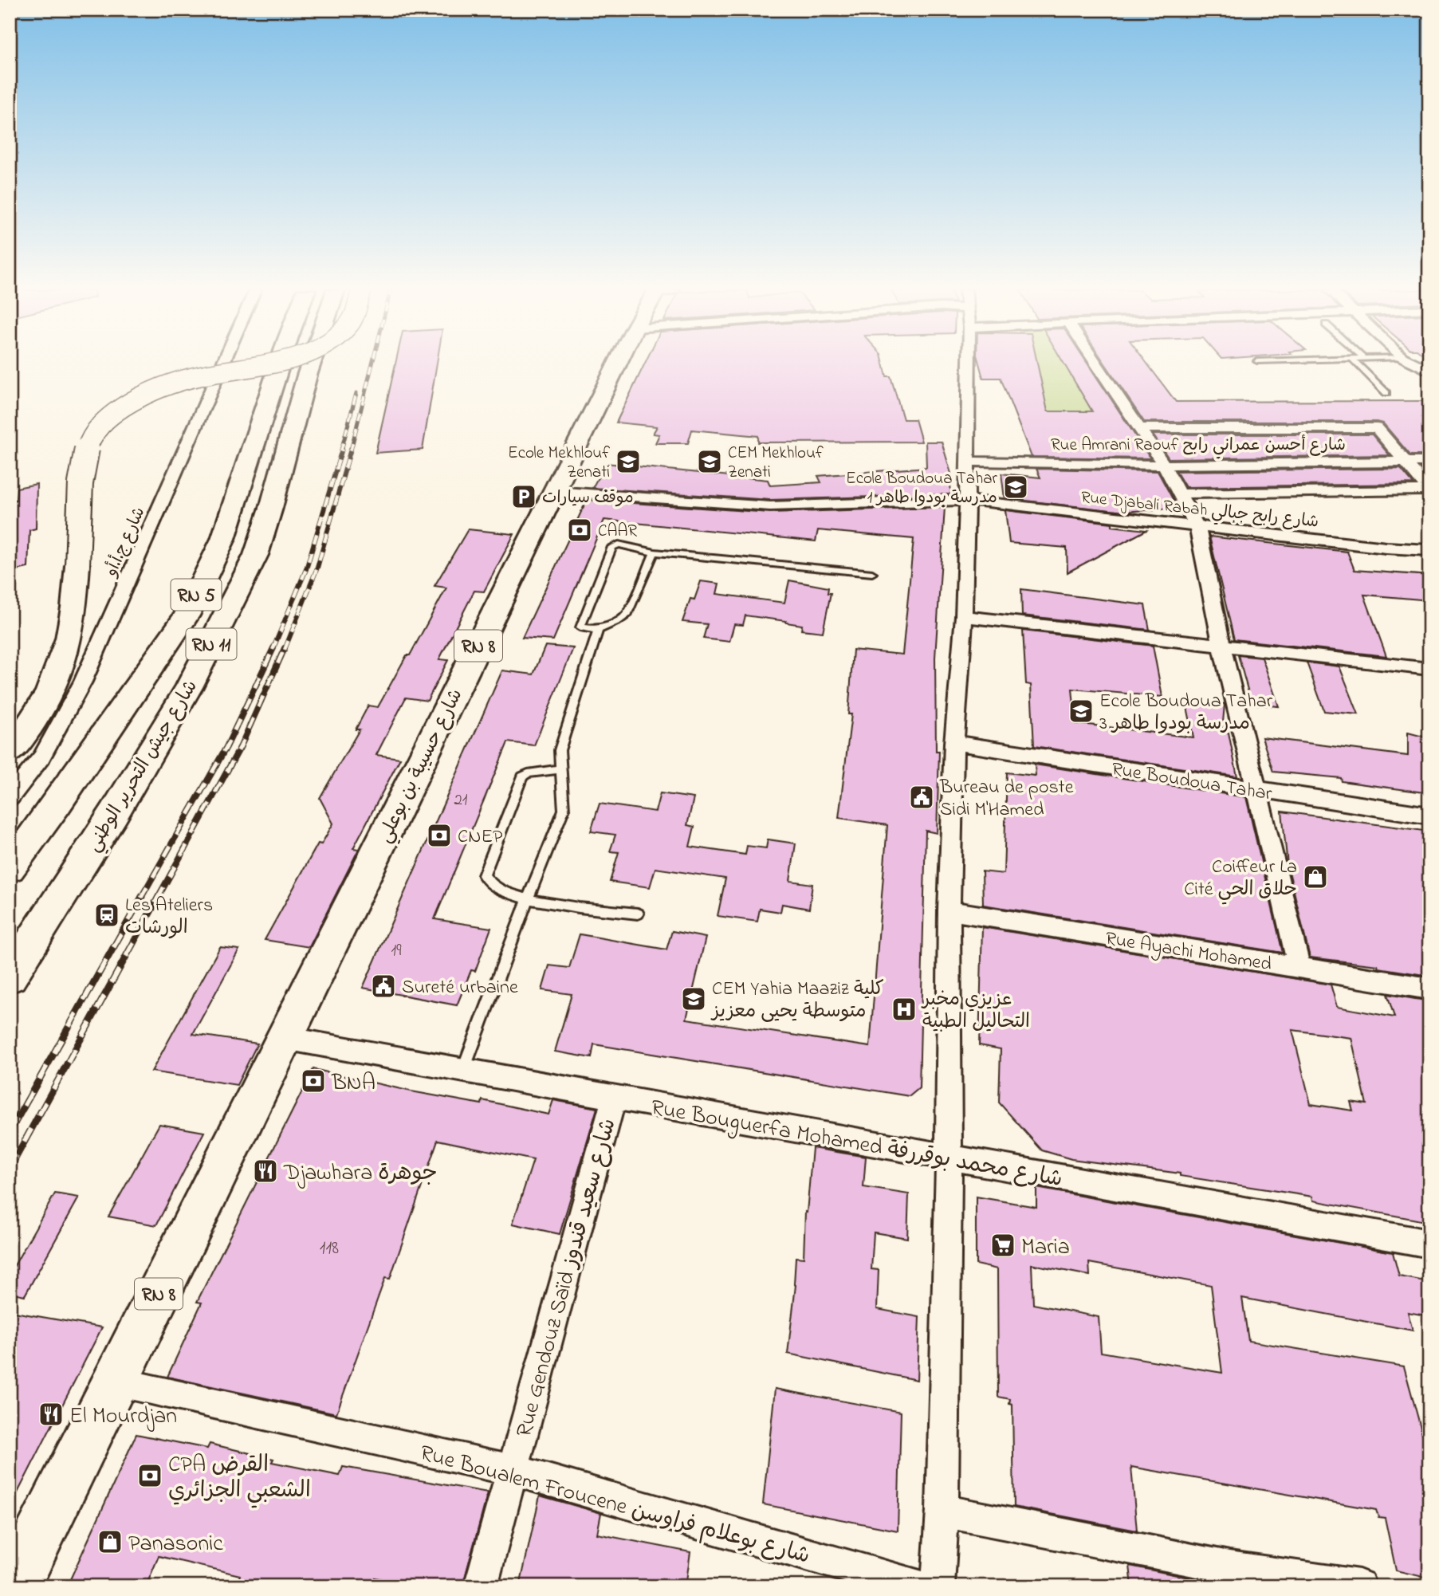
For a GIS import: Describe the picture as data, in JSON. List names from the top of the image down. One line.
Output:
{"streets":{"main road":["RN 5","RN 11","RN 8","شارع جيش التحرير الوطني","شارع حسيبة بن بوعلي"],"street":["Rue Amrani Raouf شارع أحسن عمراني رابح","Rue Djabali Rabah شارع رابح جبالي","شارع ج.أ.أو","Rue Boudoua Tahar","Rue Ayachi Mohamed","Rue Bouguerfa Mohamed شارع محمد بوقررفة","Rue Gendouz Saïd شارع سعيد قندوز","Rue Boualem Froucene شارع بوعلام فراوسن"]},"crossings":[["Rue Djabali Rabah شارع رابح جبالي","شارع حسيبة بن بوعلي"],["RN 8","شارع حسيبة بن بوعلي"],["RN 8","Rue Bouguerfa Mohamed شارع محمد بوقررفة"],["RN 8","Rue Boualem Froucene شارع بوعلام فراوسن"],["شارع حسيبة بن بوعلي","Rue Bouguerfa Mohamed شارع محمد بوقررفة"],["Rue Bouguerfa Mohamed شارع محمد بوقررفة","Rue Gendouz Saïd شارع سعيد قندوز"],["Rue Gendouz Saïd شارع سعيد قندوز","Rue Boualem Froucene شارع بوعلام فراوسن"]],"places":{"school or university":["Ecole Mekhlouf Zenati","CEM Mekhlouf Zenati","Ecole Boudoua Tahar 1 مدرسة بودوا طاهر","Ecole Boudoua Tahar 3 مدرسة بودوا طاهر","CEM Yahia Maaziz كلية متوسطة يحيى معزيز"],"parking":["موقف سيارات"],"bank":["CAAR","CNEP","BNA","CPA القرض الشعبي الجزائري"],"public building":["Bureau de poste Sidi M'Hamed","Sureté urbaine"],"shop":["Coiffeur La Cité حلاق الحي","Panasonic"],"station":["Les Ateliers الورشات"],"hospital":["عزيزي مخبر التحاليل الطبية"],"restaurant":["Djawhara جوهرة","El Mourdjan"],"supermarket":["Maria"]},"house_numbers":["21","19","118"]}
